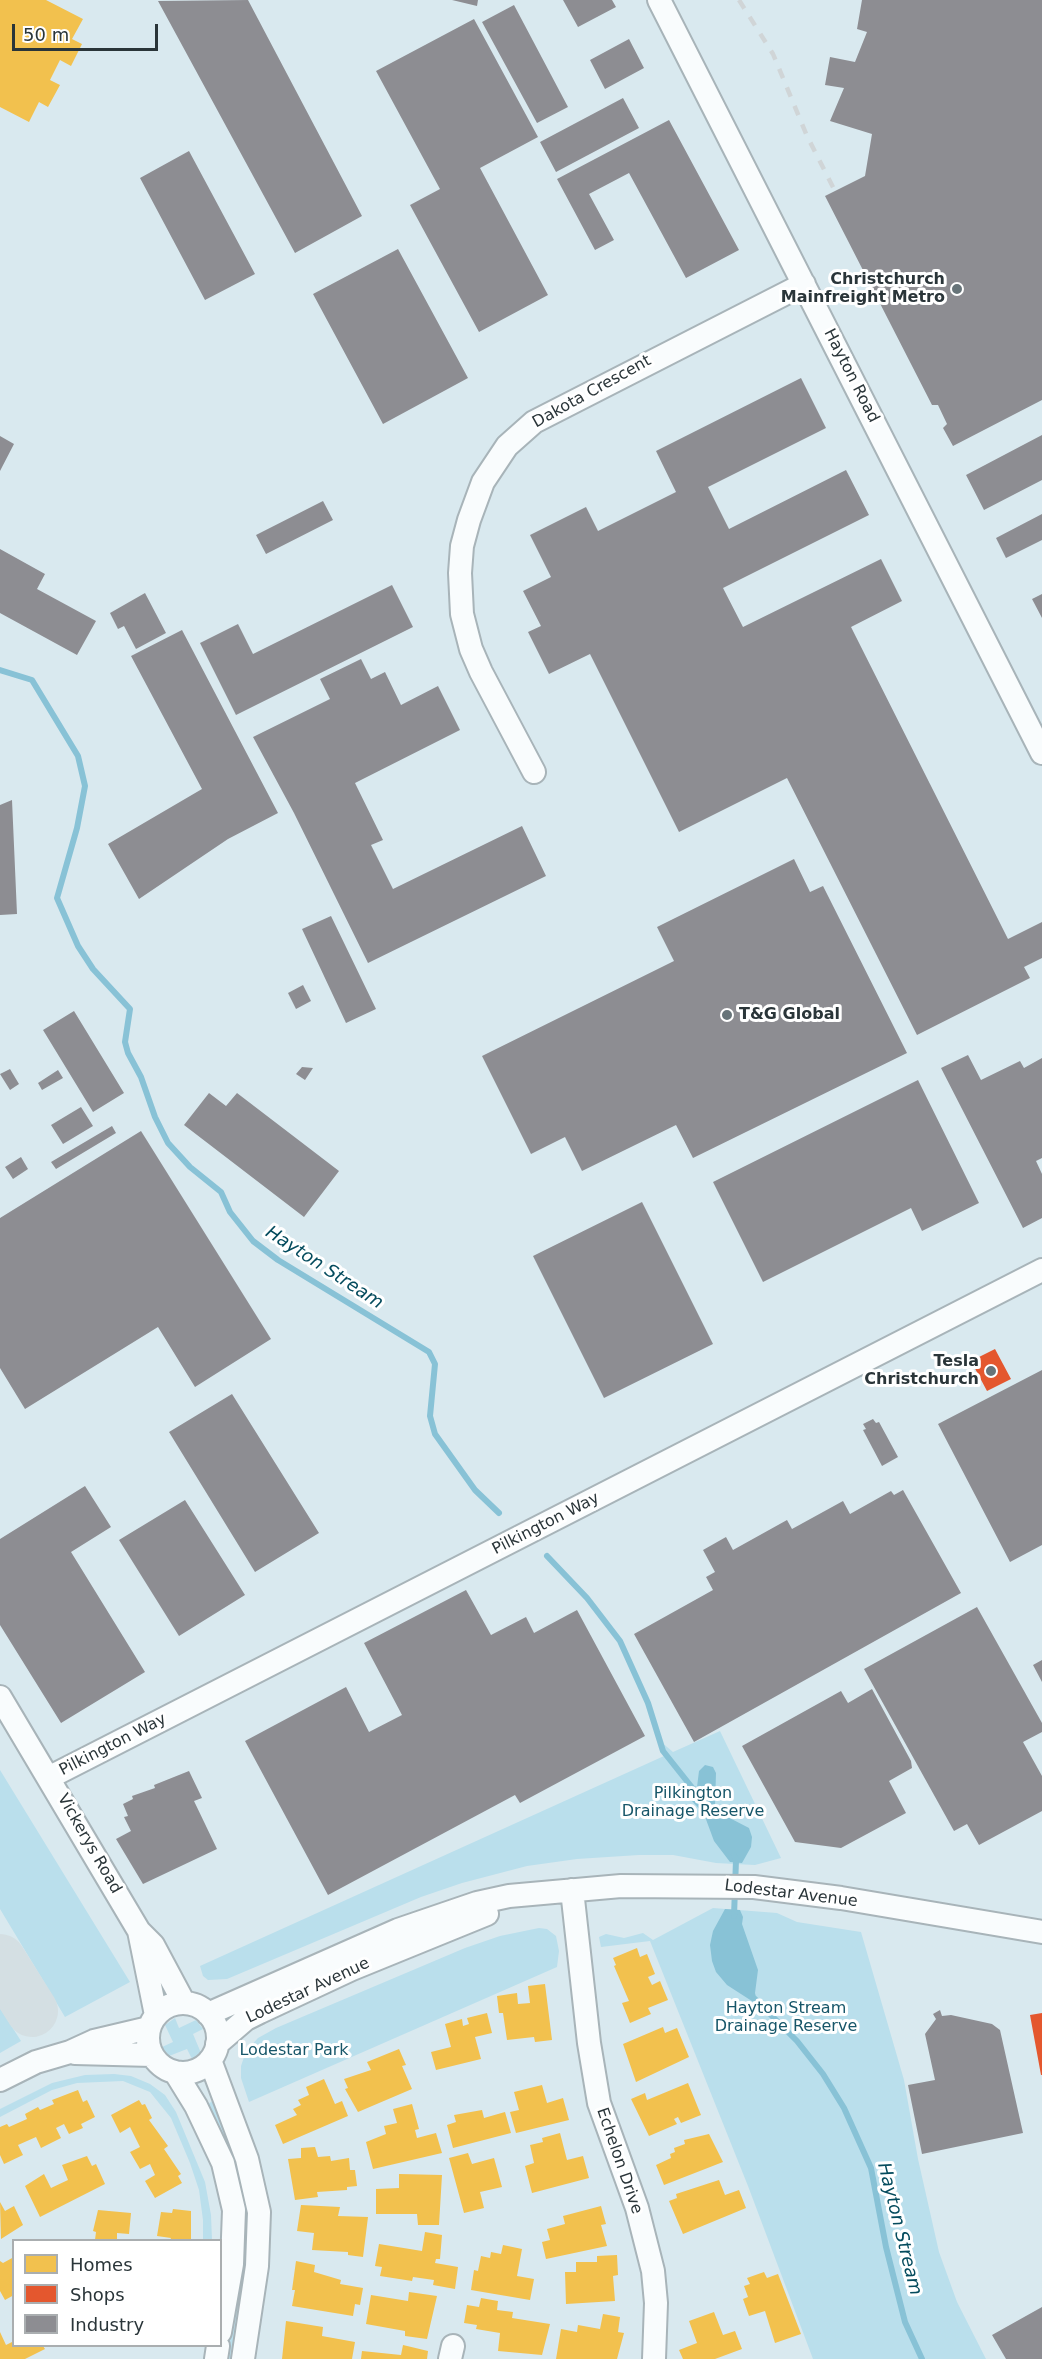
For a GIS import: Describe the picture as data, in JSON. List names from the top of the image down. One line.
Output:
{"streets":{"street":["Hayton Road","Dakota Crescent","Pilkington Way","Vickerys Road","Lodestar Avenue","Echelon Drive"]},"crossings":[["Hayton Road","Dakota Crescent"],["Pilkington Way","Vickerys Road"],["Vickerys Road","Lodestar Avenue"],["Lodestar Avenue","Echelon Drive"]],"water":["Hayton Stream"],"parks":["Pilkington Drainage Reserve","Hayton Stream Drainage Reserve","Lodestar Park"],"places":["Christchurch Mainfreight Metro","T&G Global","Tesla Christchurch"],"legend":["Homes","Shops","Industry"],"scale_bar":"50 m"}
